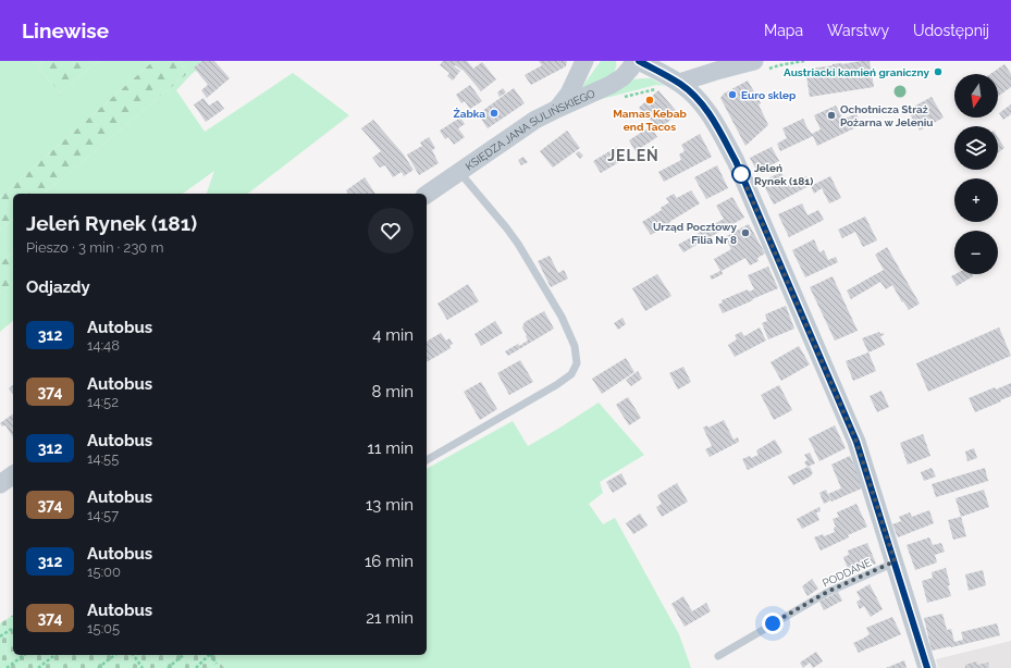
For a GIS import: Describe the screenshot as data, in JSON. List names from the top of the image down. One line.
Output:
{"streets":{"street":["KSIĘDZA JANA SULIŃSKIEGO"],"lane":["PODDANE"]},"districts":["JELEŃ"],"places":["Austriacki kamień graniczny","Euro sklep","Mamas Kebab end Tacos","Żabka","Ochotnicza Straż Pożarna w Jeleniu","Jeleń Rynek (181)","Urząd Pocztowy Filia Nr 8"],"lines":["bus line 312"],"north":"bottom","page":{"header":"Linewise","nav":["Mapa","Warstwy","Udostępnij"],"map_buttons":["+","−"],"heading":[["Jeleń Rynek (181)","Pieszo · 3 min · 230 m"],"Odjazdy"],"list":[{"mark":"312","name":"Autobus","note":"14:48","value":"4 min"},{"mark":"374","name":"Autobus","note":"14:52","value":"8 min"},{"mark":"312","name":"Autobus","note":"14:55","value":"11 min"},{"mark":"374","name":"Autobus","note":"14:57","value":"13 min"},{"mark":"312","name":"Autobus","note":"15:00","value":"16 min"},{"mark":"374","name":"Autobus","note":"15:05","value":"21 min"}]}}
